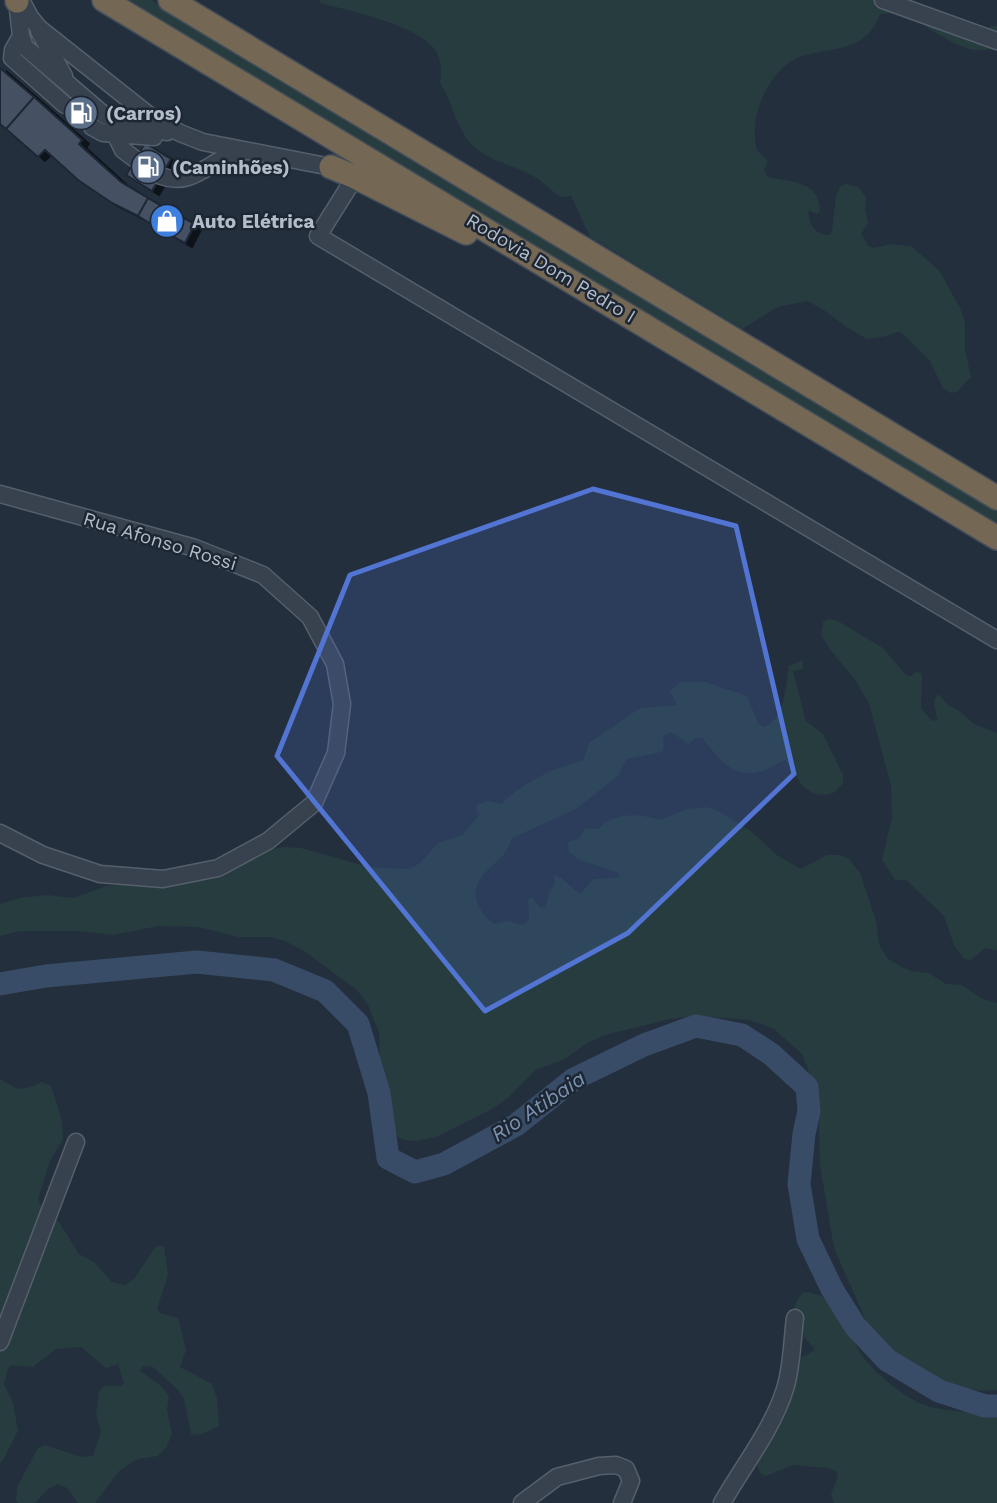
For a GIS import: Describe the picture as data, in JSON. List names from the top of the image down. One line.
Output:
{"streets":{"highway":["Rodovia Dom Pedro I"],"street":["Rua Afonso Rossi"]},"water":["Rio Atibaia"],"places":{"fuel station":["(Carros)","(Caminhões)"],"shop":["Auto Elétrica"]}}
